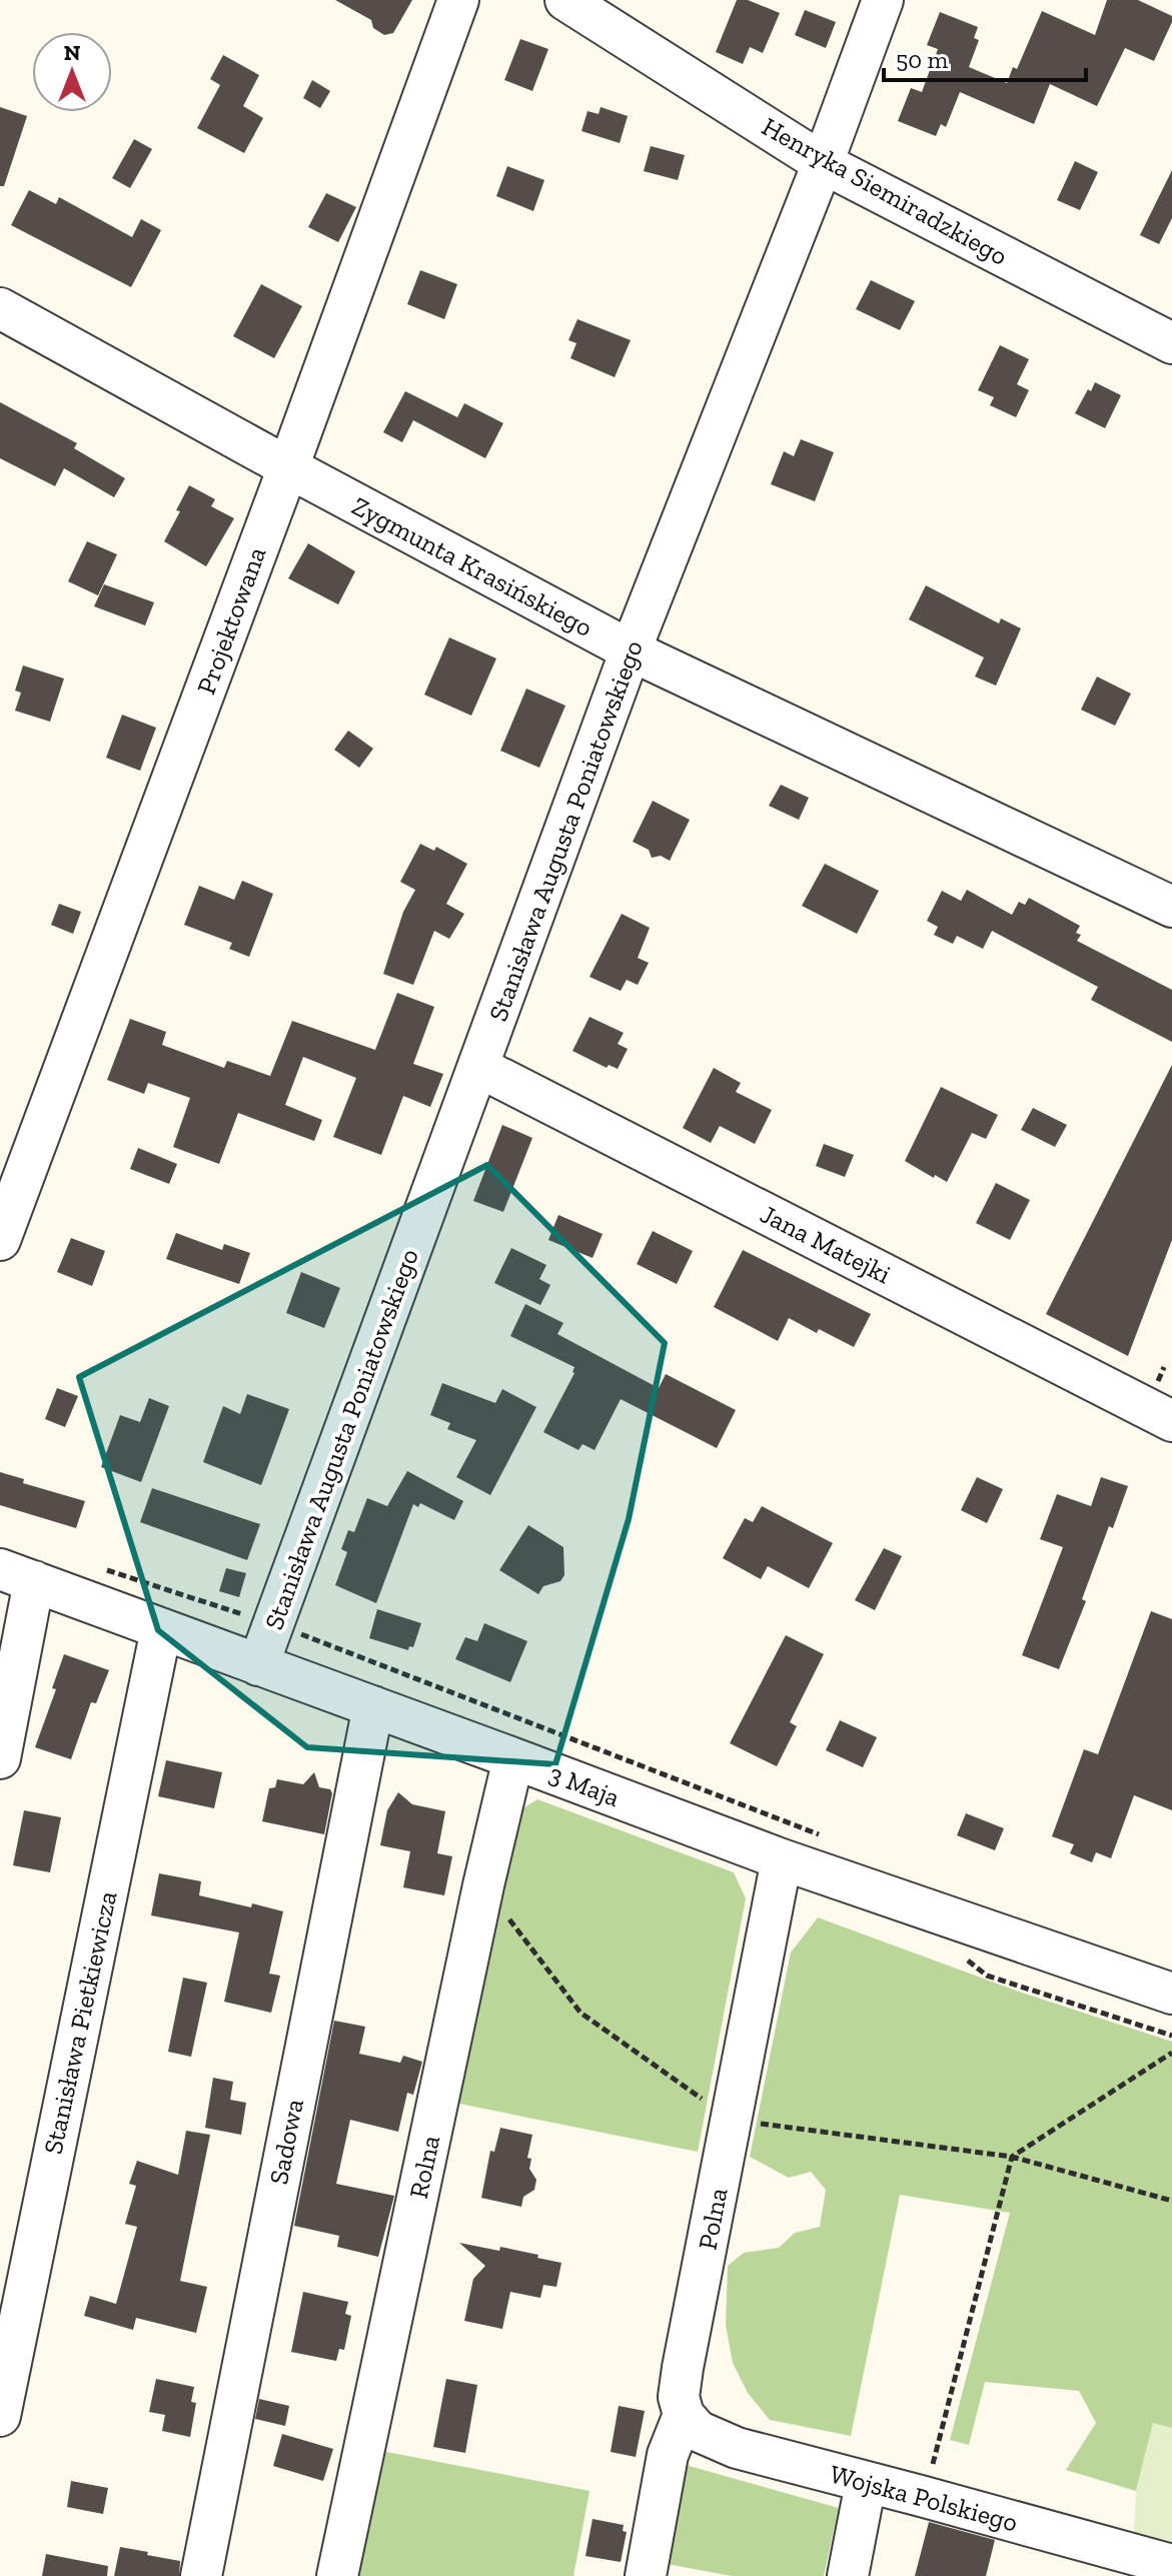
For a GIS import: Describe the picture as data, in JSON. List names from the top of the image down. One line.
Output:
{"streets":{"street":["Henryka Siemiradzkiego","Zygmunta Krasińskiego","Projektowana","Stanisława Augusta Poniatowskiego","Jana Matejki","3 Maja","Stanisława Pietkiewicza","Sadowa","Rolna","Polna","Wojska Polskiego"]},"crossings":[["Henryka Siemiradzkiego","Stanisława Augusta Poniatowskiego"],["Zygmunta Krasińskiego","Projektowana"],["Zygmunta Krasińskiego","Stanisława Augusta Poniatowskiego"],["Stanisława Augusta Poniatowskiego","Jana Matejki"],["Stanisława Augusta Poniatowskiego","3 Maja"],["3 Maja","Stanisława Pietkiewicza"],["3 Maja","Sadowa"],["3 Maja","Rolna"],["3 Maja","Polna"],["Polna","Wojska Polskiego"]],"scale_bar":"50 m","north":"top"}
